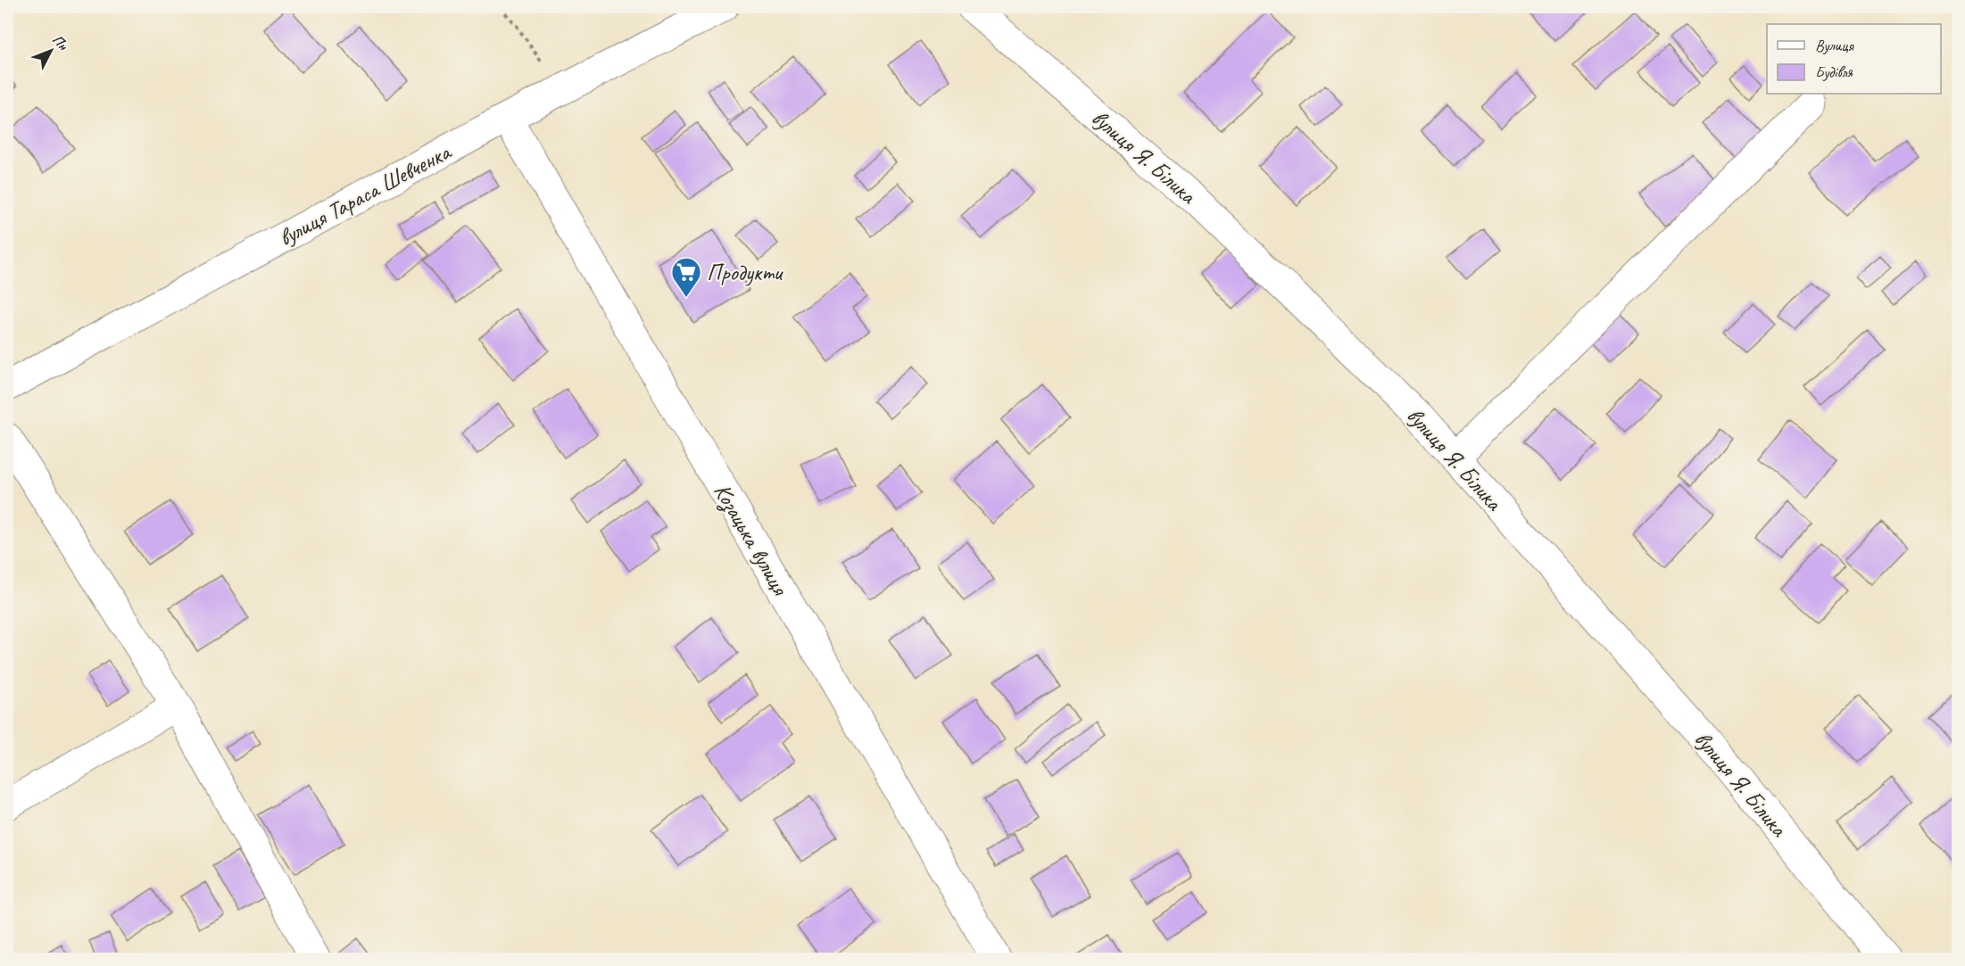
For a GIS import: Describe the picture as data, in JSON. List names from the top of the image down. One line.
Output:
{"streets":{"street":["вулиця Я. Білика","вулиця Тараса Шевченка","Козацька вулиця"]},"crossings":[["вулиця Тараса Шевченка","Козацька вулиця"]],"places":{"supermarket":["Продукти"]},"legend":["Вулиця","Будівля"],"north":"top right"}
